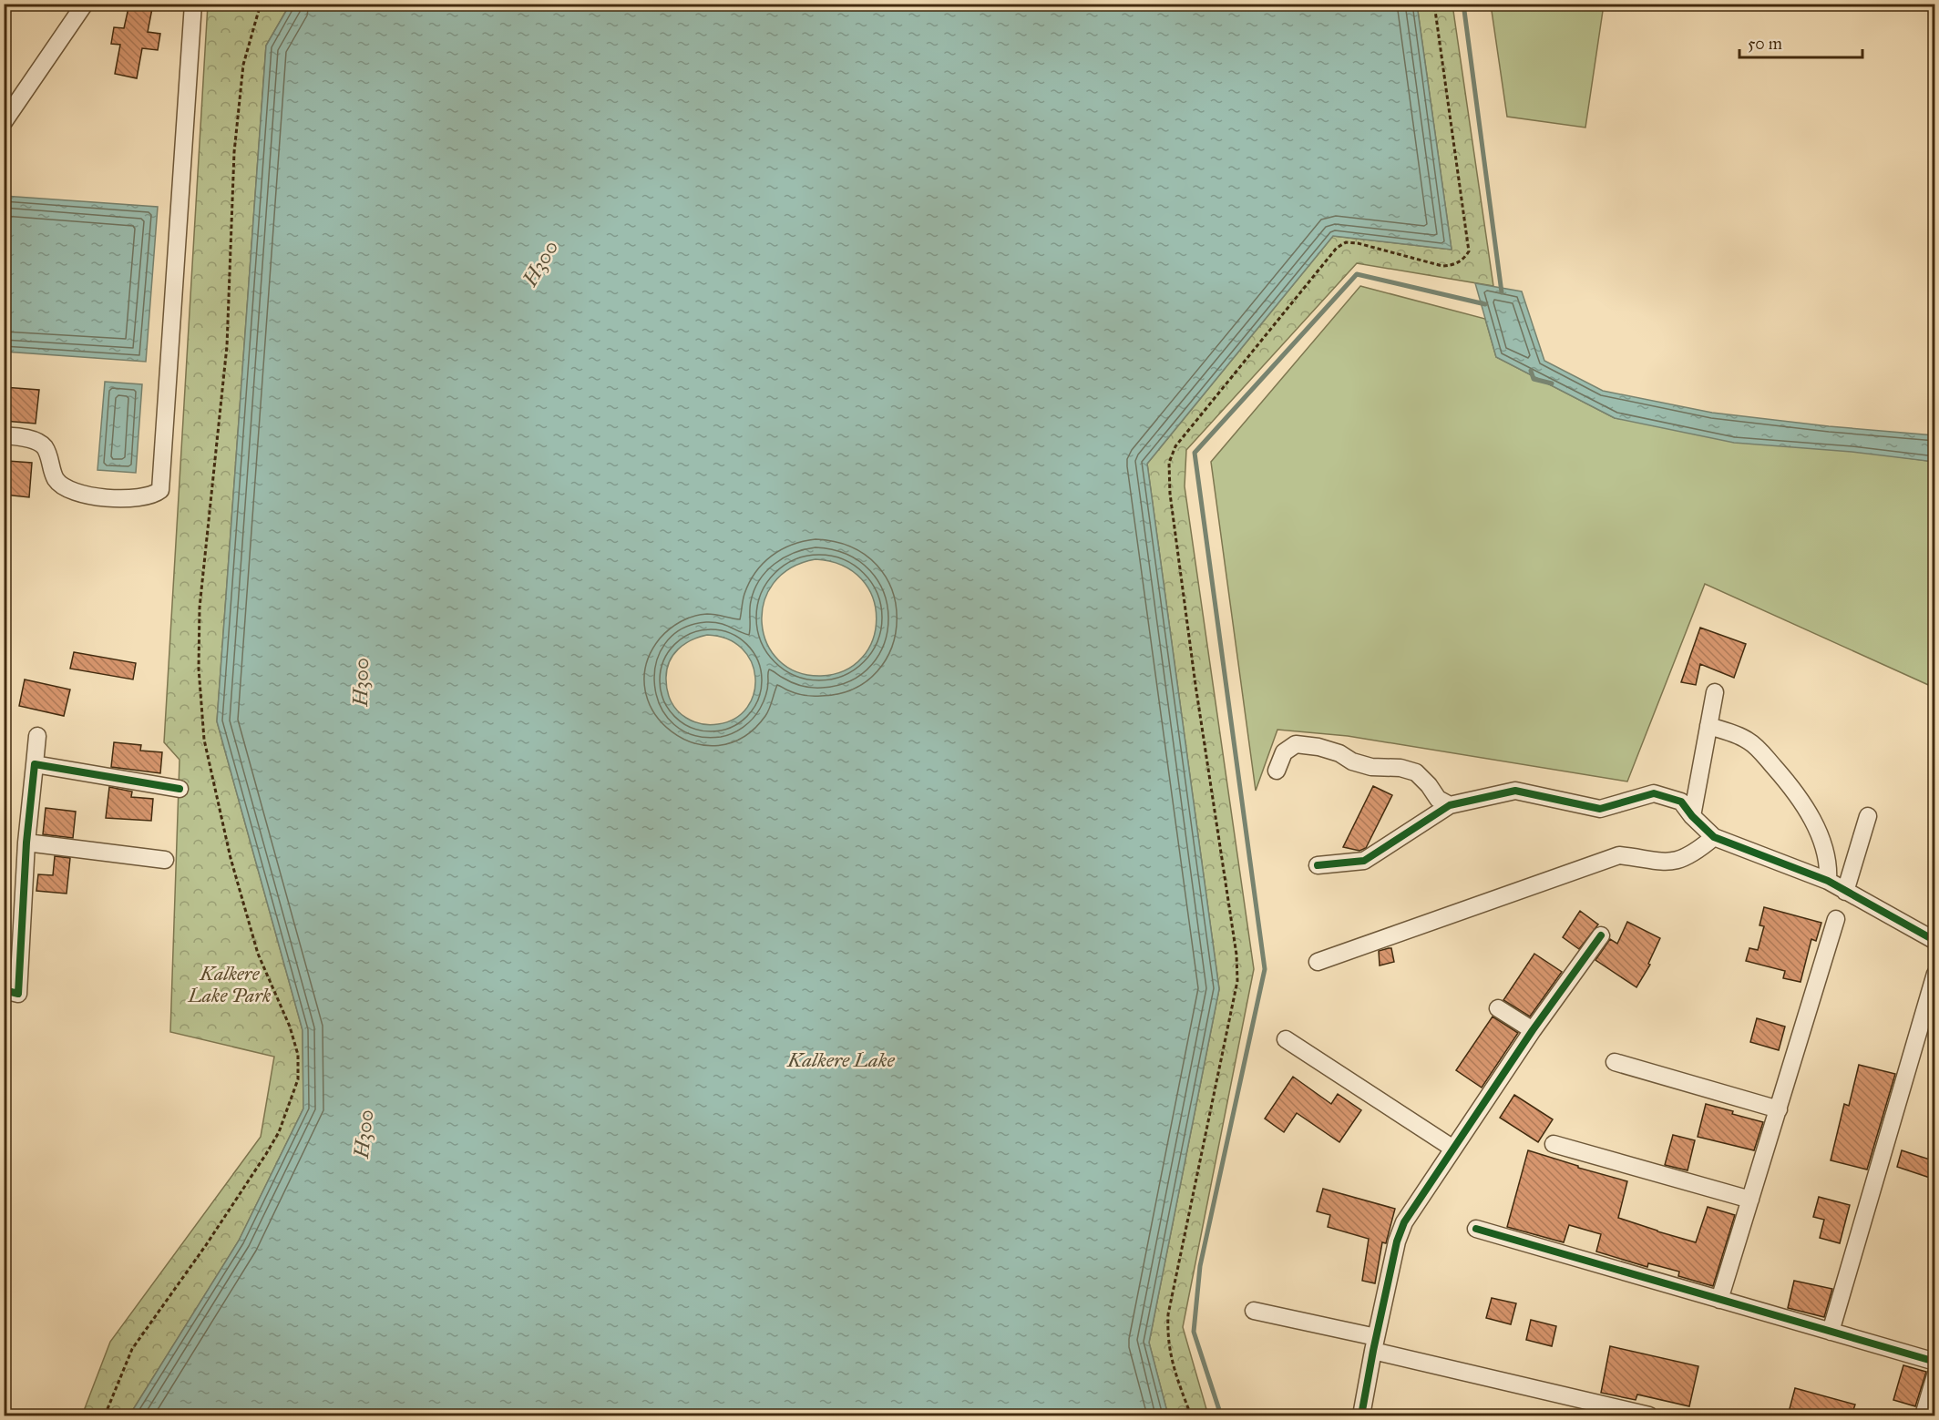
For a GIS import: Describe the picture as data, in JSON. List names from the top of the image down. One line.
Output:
{"water":["H300","Kalkere Lake"],"parks":["Kalkere Lake Park"],"scale_bar":"50 m"}
